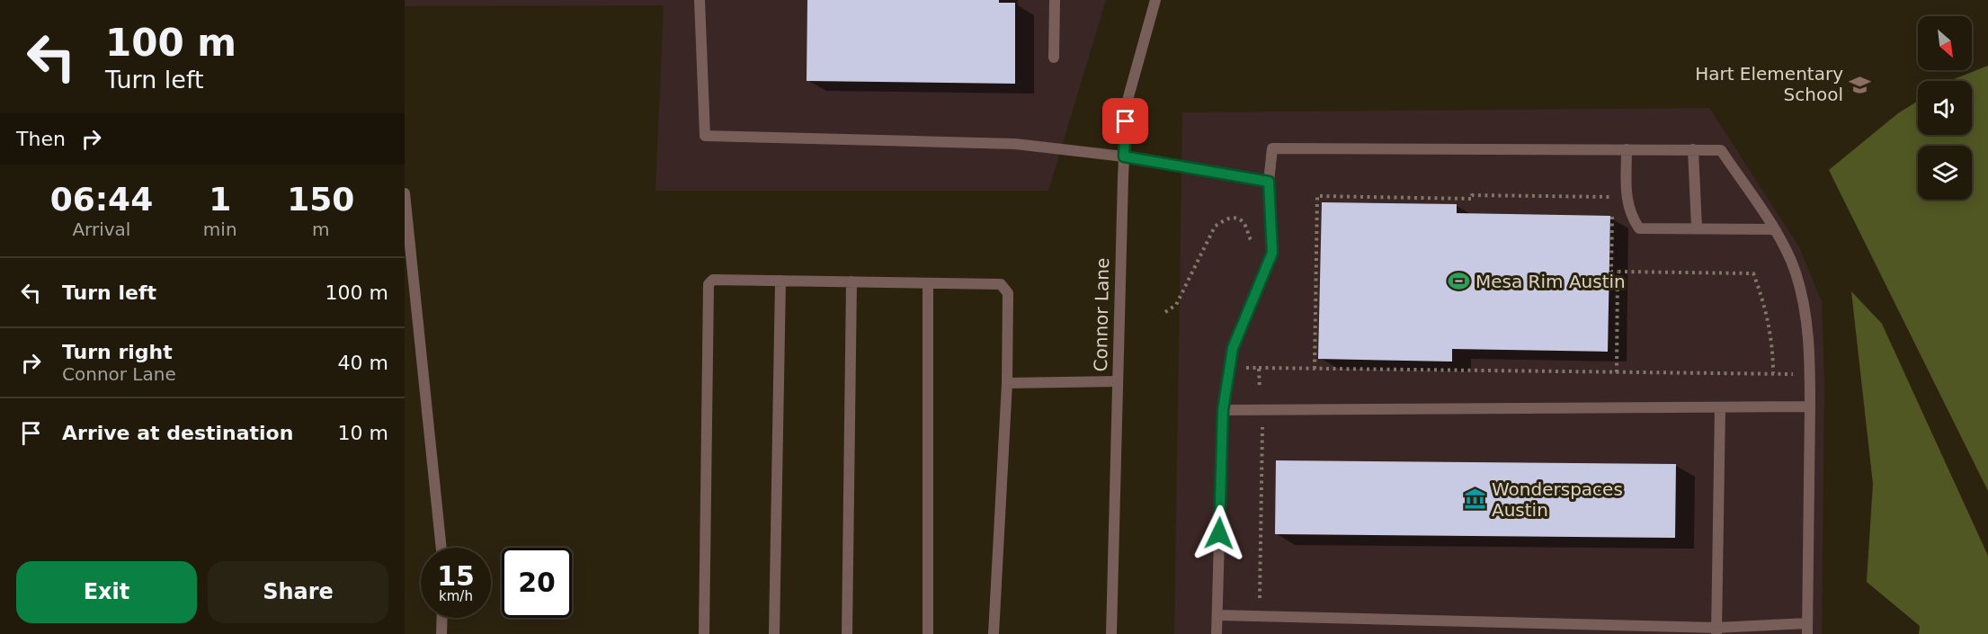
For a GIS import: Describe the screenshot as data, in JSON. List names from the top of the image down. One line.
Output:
{"streets":{"street":["Connor Lane"]},"places":{"school or university":["Hart Elementary School"],"sports":["Mesa Rim Austin"],"museum":["Wonderspaces Austin"]},"north":"bottom right","page":{"turn":["100 m","Turn left"],"then":"Then","eta":["06:44","Arrival","1","min","150","m"],"list":[{"name":"Turn left","value":"100 m"},{"name":"Turn right","note":"Connor Lane","value":"40 m"},{"name":"Arrive at destination","value":"10 m"}],"speed":"15 km/h","limit":"20","buttons":["Exit","Share"]}}
